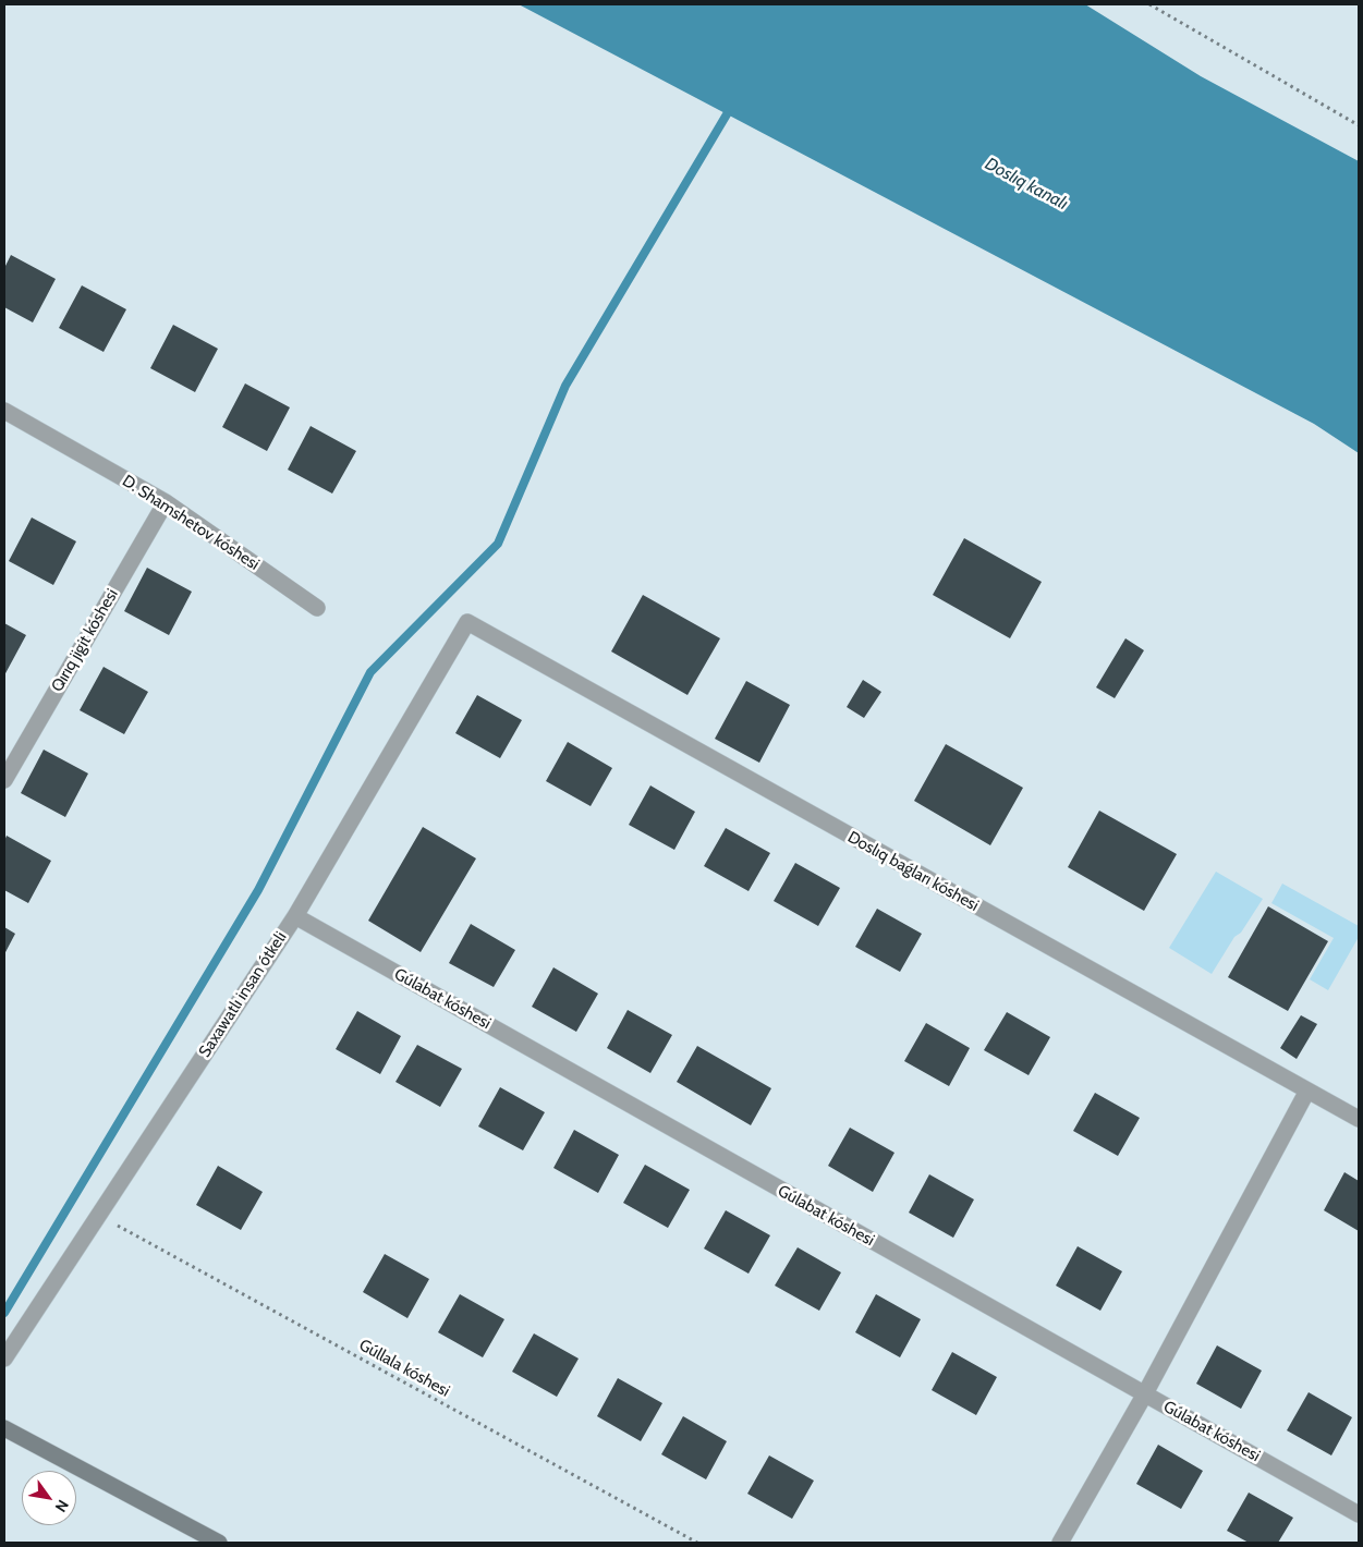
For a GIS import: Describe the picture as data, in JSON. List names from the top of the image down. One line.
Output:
{"streets":{"street":["D. Shamshetov kóshesi","Qırıq jigit kóshesi","Doslıq baǵları kóshesi","Saxawatlı insan ótkeli","Gúlabat kóshesi"],"path":["Gúllala kóshesi"]},"crossings":[["D. Shamshetov kóshesi","Qırıq jigit kóshesi"],["Doslıq baǵları kóshesi","Saxawatlı insan ótkeli"],["Saxawatlı insan ótkeli","Gúlabat kóshesi"],["Saxawatlı insan ótkeli","Gúllala kóshesi"]],"water":["Doslıq kanalı"],"north":"bottom right"}
